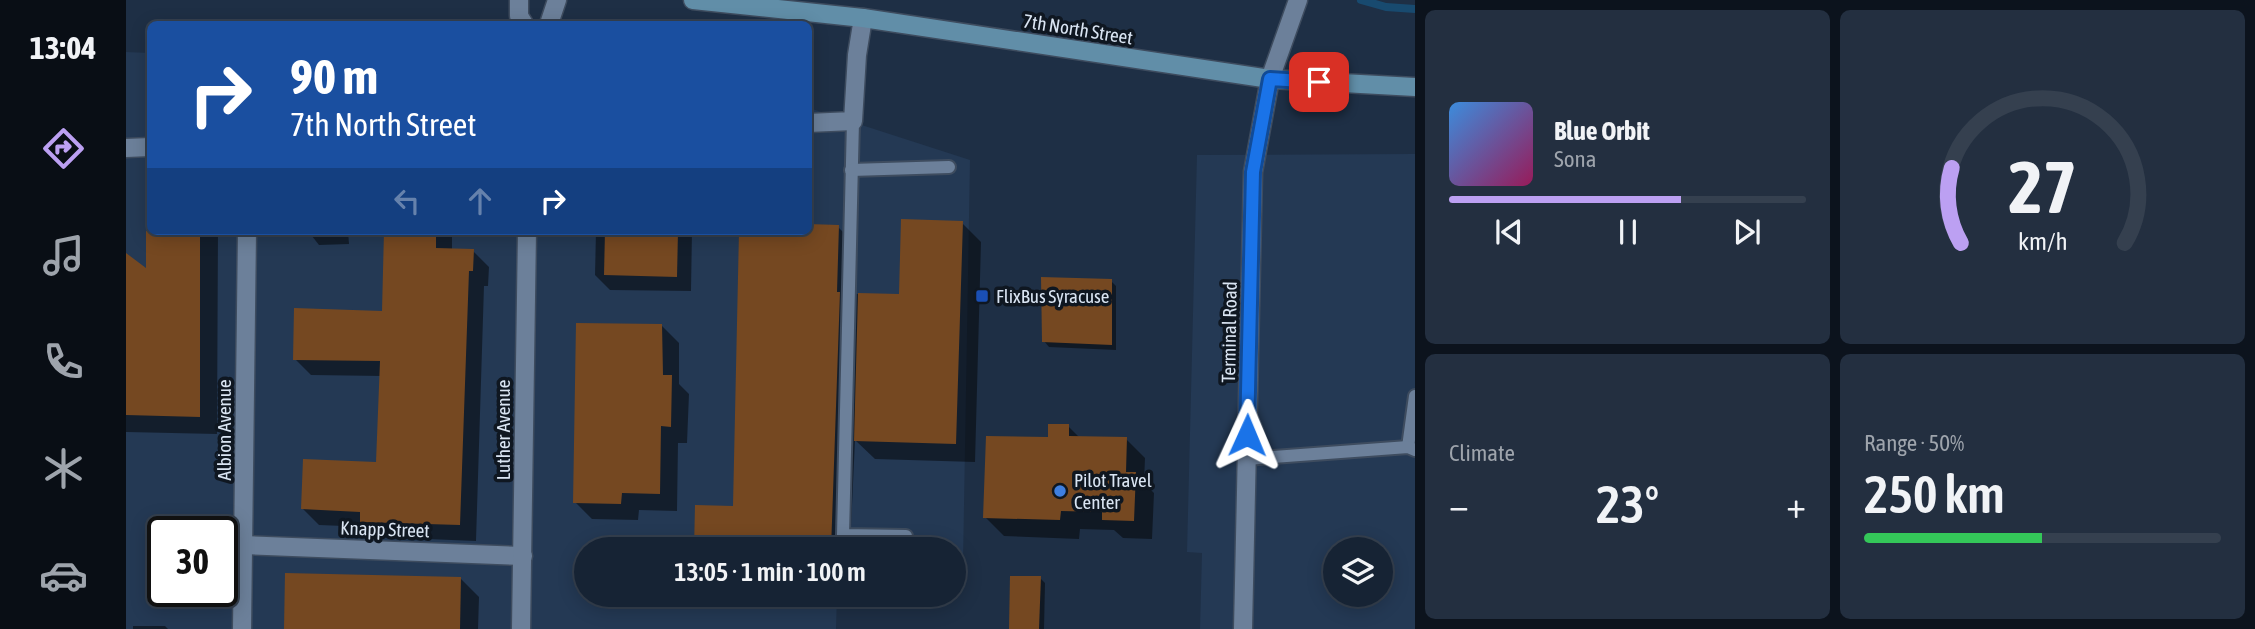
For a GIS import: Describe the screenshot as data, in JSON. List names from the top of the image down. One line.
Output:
{"streets":{"street":["7th North Street","Terminal Road","Albion Avenue","Luther Avenue","Knapp Street"]},"crossings":[["7th North Street","Terminal Road"],["Albion Avenue","Knapp Street"],["Luther Avenue","Knapp Street"]],"places":{"transit":["FlixBus Syracuse"],"other":["Pilot Travel Center"]},"page":{"tabs":"13:04","turn":["90 m","7th North Street"],"song":["Blue Orbit","Sona"],"tile":["Climate",["Range · 50%","250 km"]],"heat":["−","23°","+"],"limit":"30","trip":"13:05 · 1 min · 100 m","gauge":["27","km/h"]}}
